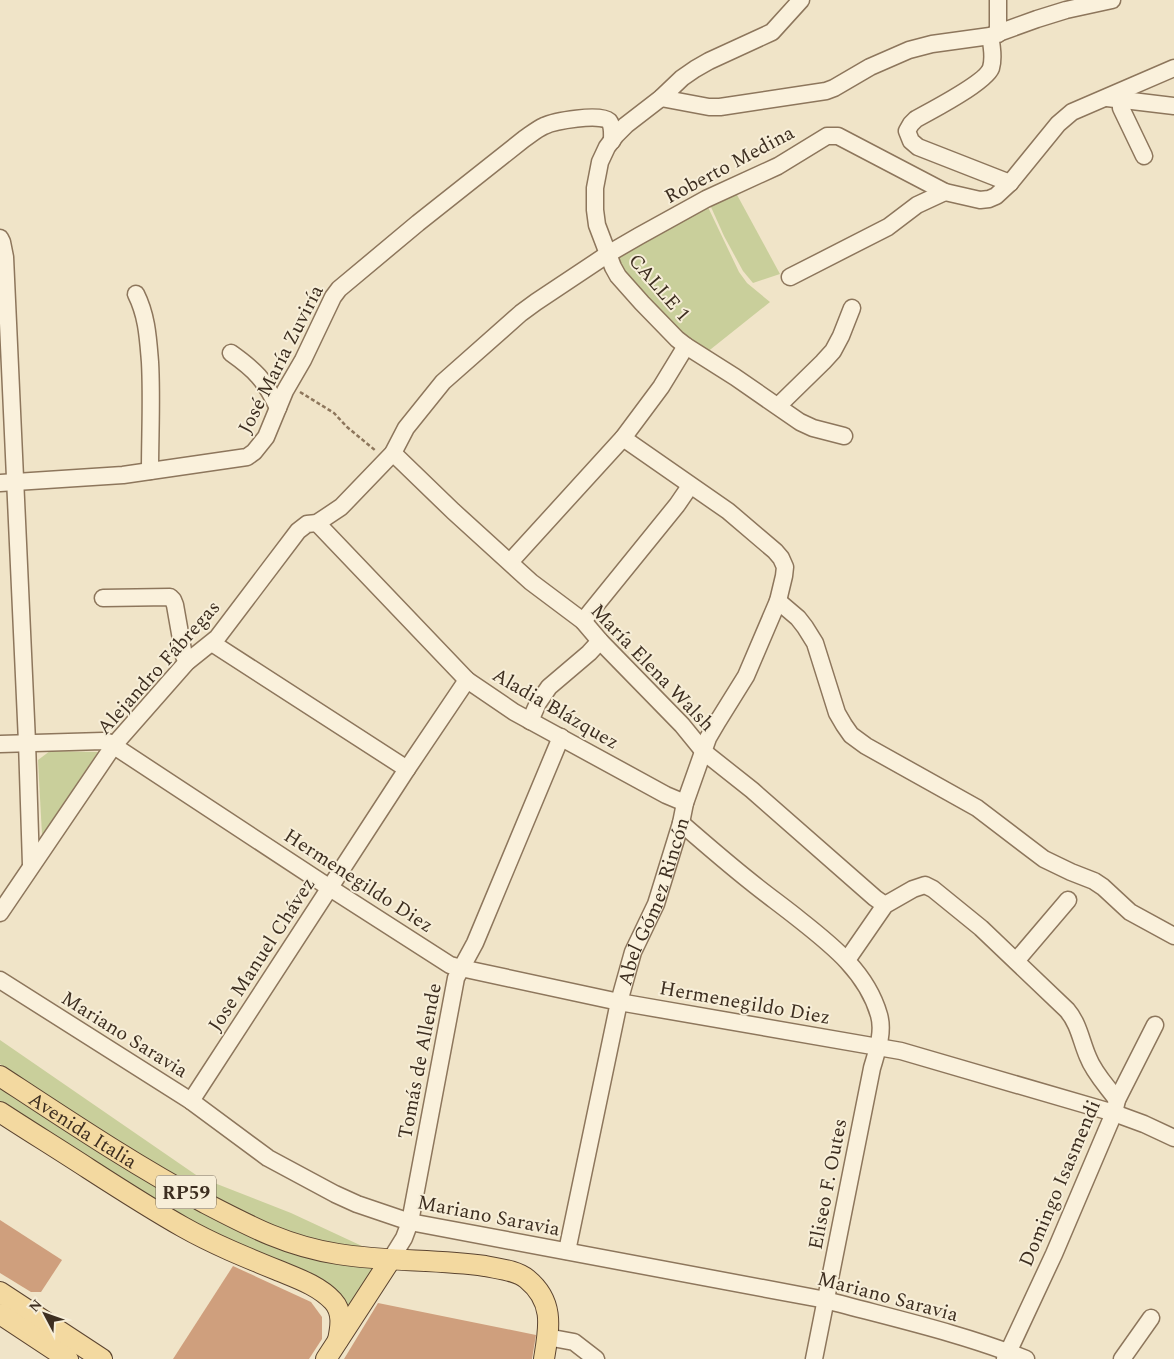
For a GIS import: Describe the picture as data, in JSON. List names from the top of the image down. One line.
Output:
{"streets":{"main road":["Avenida Italia","RP59"],"street":["Roberto Medina","CALLE 1","José María Zuviría","Alejandro Fábregas","María Elena Walsh","Aladia Blázquez","Hermenegildo Diez","Abel Gómez Rincón","Jose Manuel Chávez","Mariano Saravia","Tomás de Allende","Domingo Isasmendi","Eliseo F. Outes"]},"crossings":[["Roberto Medina","CALLE 1"],["Roberto Medina","Alejandro Fábregas"],["Roberto Medina","María Elena Walsh"],["CALLE 1","José María Zuviría"],["Alejandro Fábregas","María Elena Walsh"],["Alejandro Fábregas","Aladia Blázquez"],["Alejandro Fábregas","Hermenegildo Diez"],["María Elena Walsh","Abel Gómez Rincón"],["Aladia Blázquez","Abel Gómez Rincón"],["Aladia Blázquez","Jose Manuel Chávez"],["Aladia Blázquez","Tomás de Allende"],["Hermenegildo Diez","Abel Gómez Rincón"],["Hermenegildo Diez","Jose Manuel Chávez"],["Hermenegildo Diez","Tomás de Allende"],["Hermenegildo Diez","Domingo Isasmendi"],["Hermenegildo Diez","Eliseo F. Outes"],["Abel Gómez Rincón","Mariano Saravia"],["Abel Gómez Rincón","Eliseo F. Outes"],["Jose Manuel Chávez","Mariano Saravia"],["Mariano Saravia","Tomás de Allende"],["Mariano Saravia","Domingo Isasmendi"],["Mariano Saravia","Eliseo F. Outes"],["Tomás de Allende","Avenida Italia"],["Tomás de Allende","RP59"],["Avenida Italia","RP59"]],"north":"top left"}
